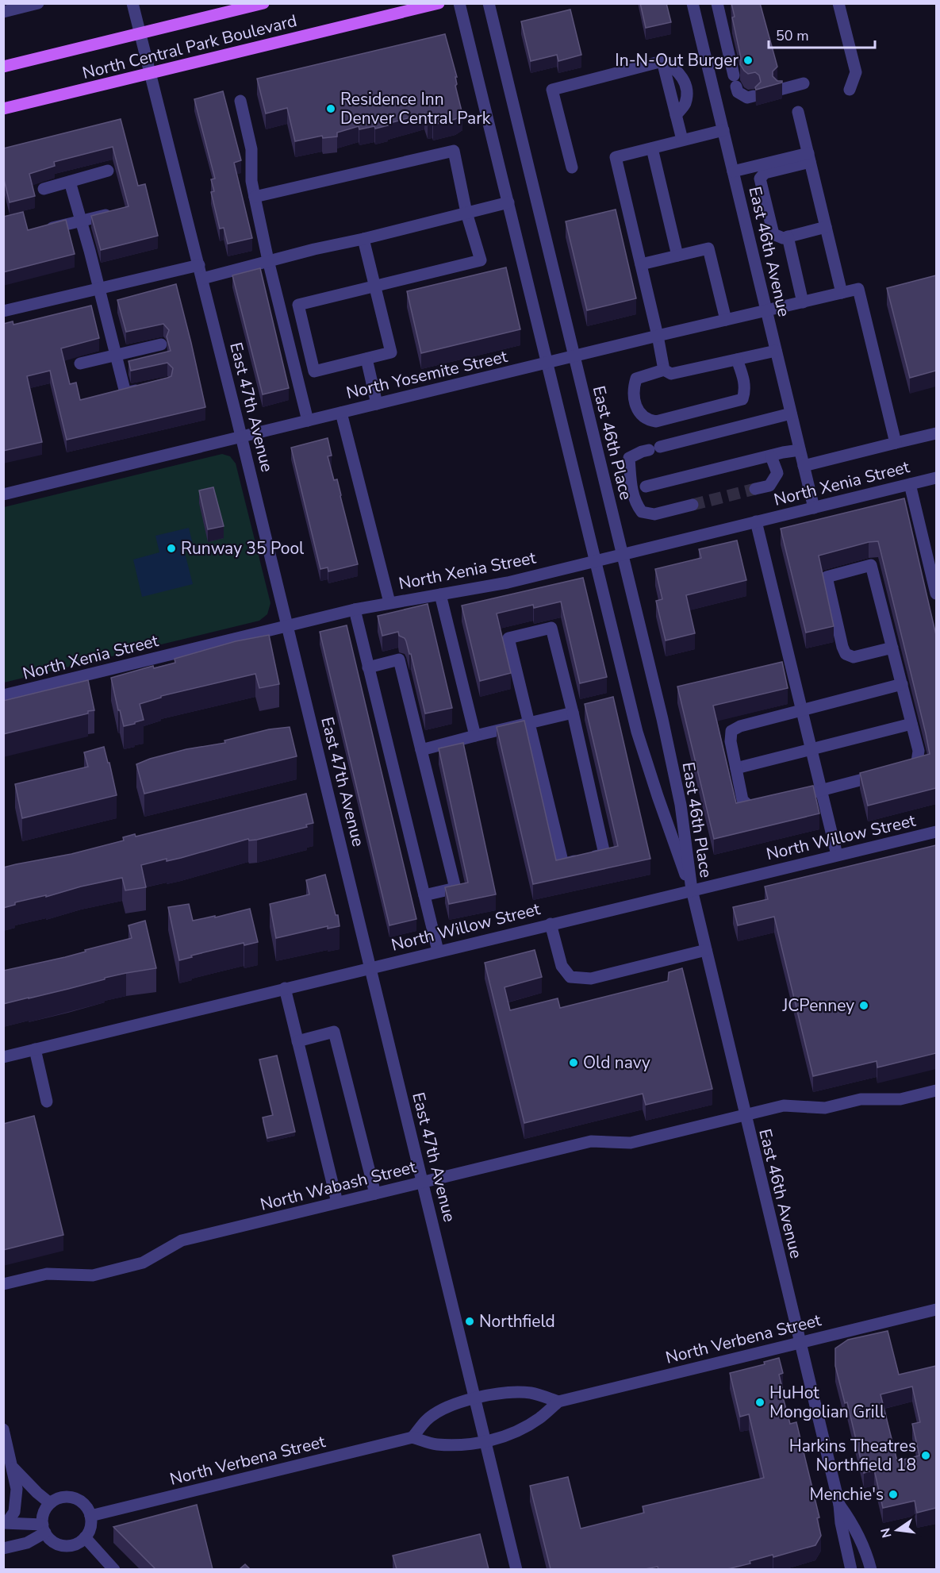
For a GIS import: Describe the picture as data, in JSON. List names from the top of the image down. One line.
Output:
{"streets":{"main road":["North Central Park Boulevard"],"street":["East 46th Avenue","North Yosemite Street","East 47th Avenue","East 46th Place","North Xenia Street","North Willow Street","North Wabash Street","North Verbena Street"]},"crossings":[["North Central Park Boulevard","East 47th Avenue"],["East 46th Avenue","North Yosemite Street"],["East 46th Avenue","East 46th Place"],["East 46th Avenue","North Xenia Street"],["East 46th Avenue","North Willow Street"],["East 46th Avenue","North Wabash Street"],["East 46th Avenue","North Verbena Street"],["North Yosemite Street","East 47th Avenue"],["North Yosemite Street","East 46th Place"],["East 47th Avenue","North Xenia Street"],["East 47th Avenue","North Willow Street"],["East 47th Avenue","North Wabash Street"],["East 47th Avenue","North Verbena Street"],["East 46th Place","North Xenia Street"],["East 46th Place","North Willow Street"]],"places":["In-N-Out Burger","Residence Inn Denver Central Park","Runway 35 Pool","JCPenney","Old navy","Northfield","HuHot Mongolian Grill","Harkins Theatres Northfield 18","Menchie's"],"scale_bar":"50 m","north":"left"}
